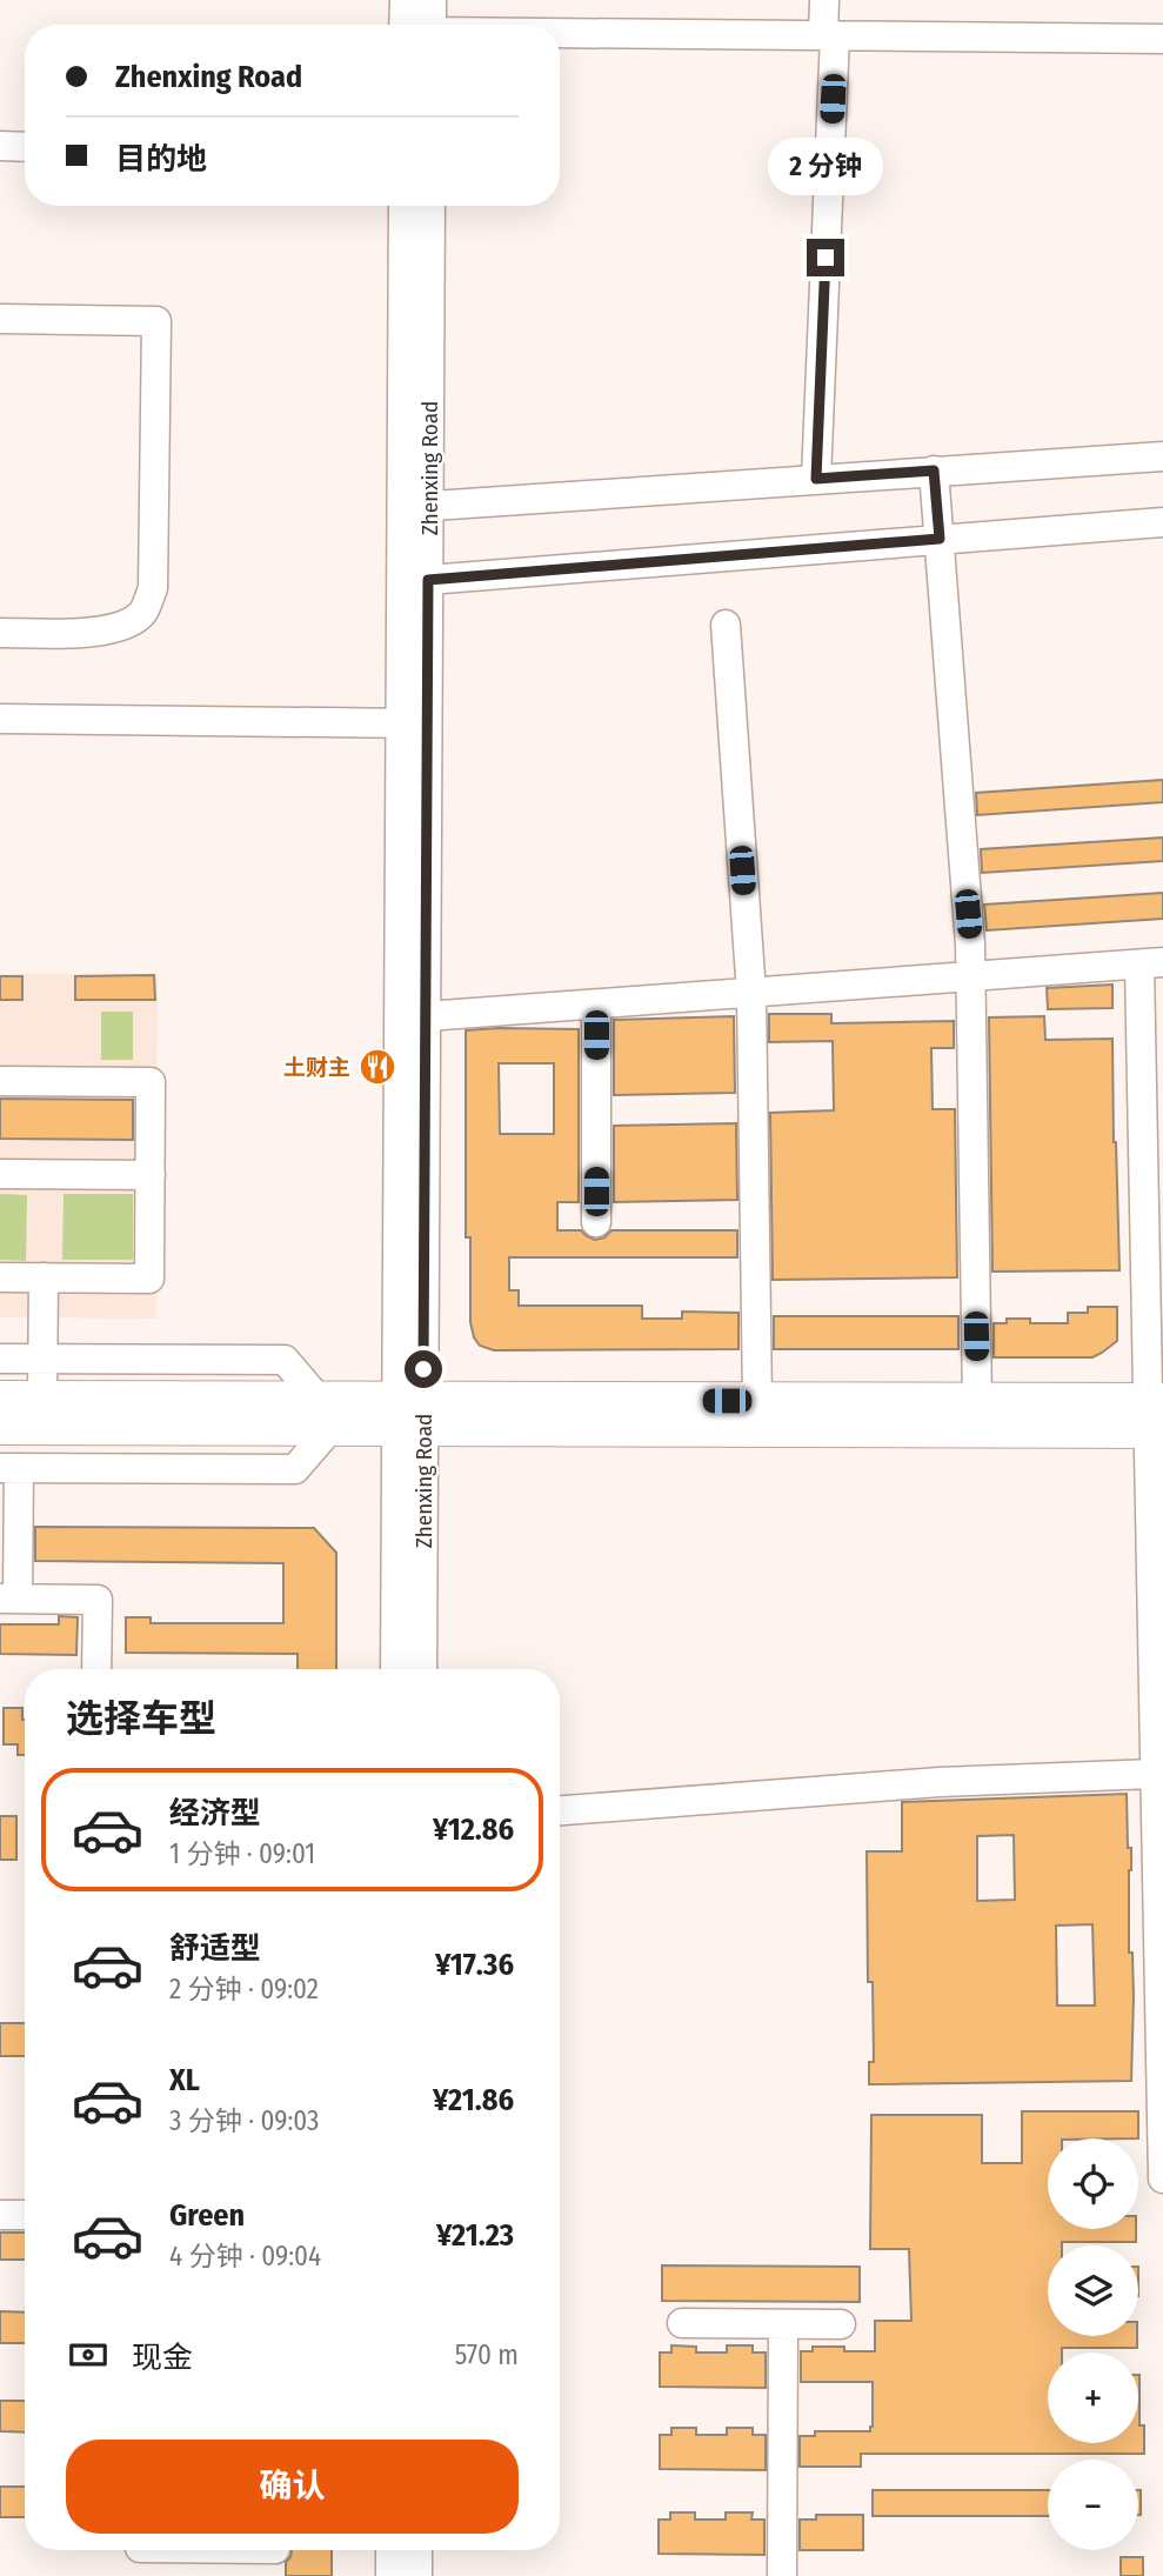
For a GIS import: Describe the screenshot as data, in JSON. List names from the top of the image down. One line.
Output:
{"streets":{"street":["Zhenxing Road"]},"places":{"restaurant":["土财主"]},"page":{"banner":["Zhenxing Road","目的地"],"bubble":"2 分钟","heading":"选择车型","list":[{"name":"经济型","note":"1 分钟 · 09:01","value":"¥12.86"},{"name":"舒适型","note":"2 分钟 · 09:02","value":"¥17.36"},{"name":"XL","note":"3 分钟 · 09:03","value":"¥21.86"},{"name":"Green","note":"4 分钟 · 09:04","value":"¥21.23"}],"map_buttons":["+","−"],"pay":["现金","570 m"],"buttons":"确认"}}
